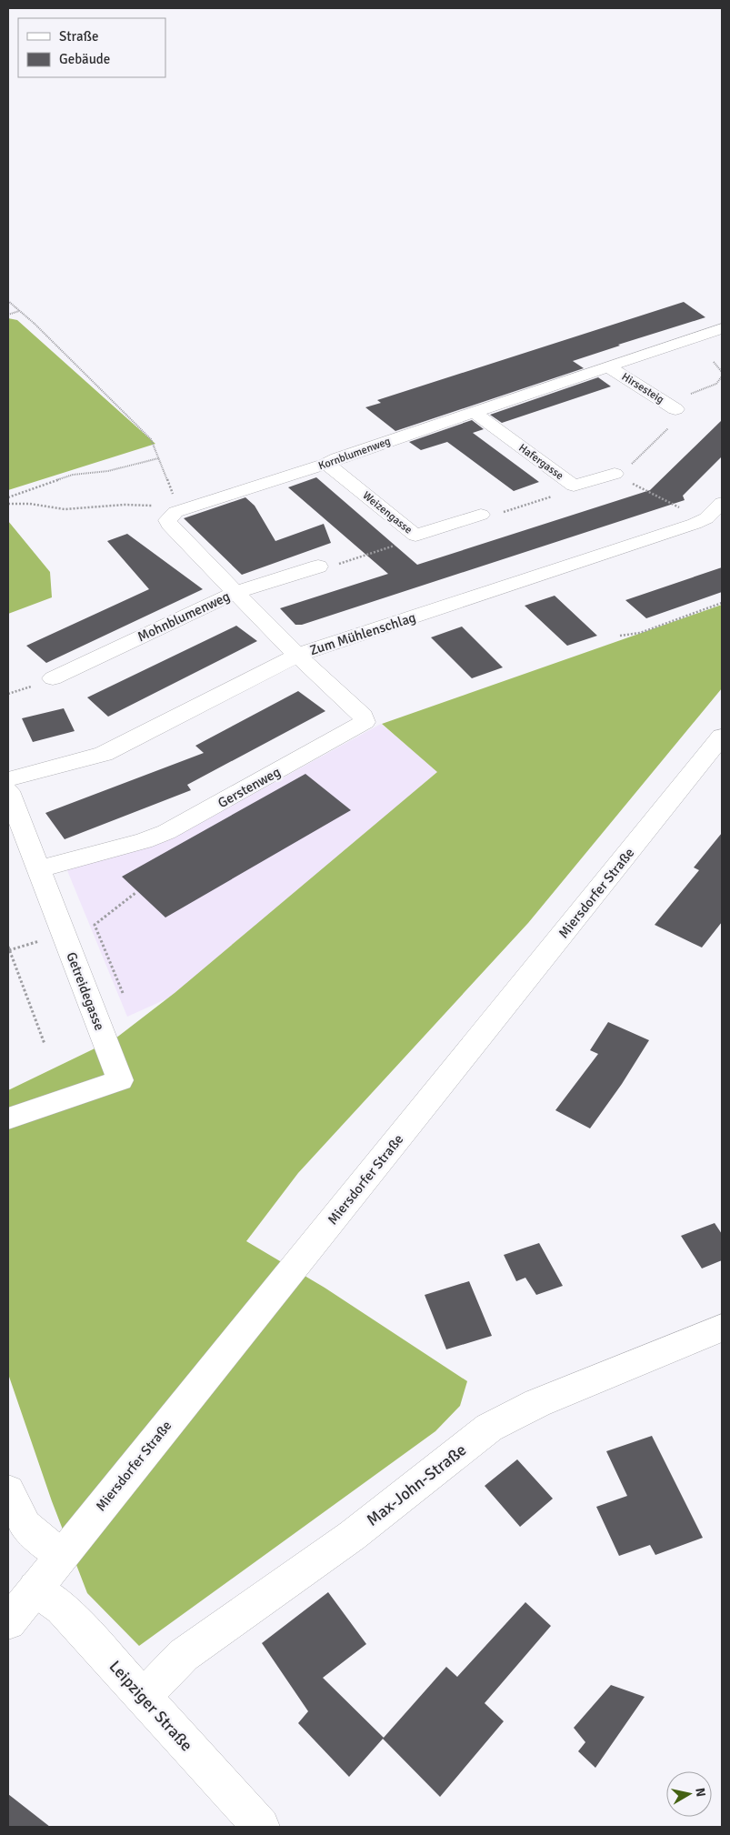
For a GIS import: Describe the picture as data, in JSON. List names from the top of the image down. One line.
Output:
{"streets":{"street":["Hirsesteig","Kornblumenweg","Hafergasse","Weizengasse","Mohnblumenweg","Zum Mühlenschlag","Gerstenweg","Miersdorfer Straße","Getreidegasse","Max-John-Straße","Leipziger Straße"]},"crossings":[["Hirsesteig","Kornblumenweg"],["Kornblumenweg","Hafergasse"],["Kornblumenweg","Weizengasse"],["Zum Mühlenschlag","Gerstenweg"],["Gerstenweg","Getreidegasse"],["Miersdorfer Straße","Leipziger Straße"],["Max-John-Straße","Leipziger Straße"]],"legend":["Straße","Gebäude"],"north":"right"}
